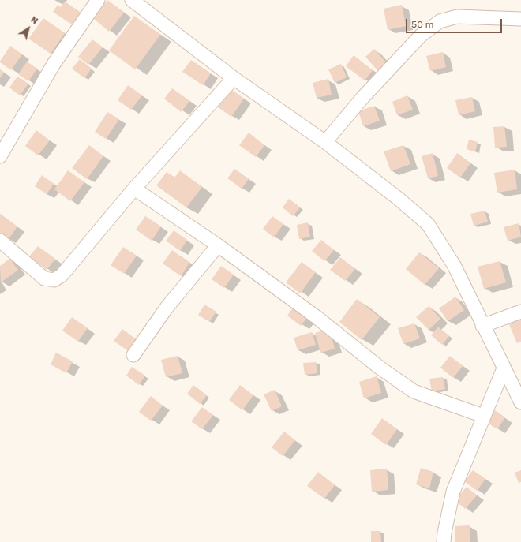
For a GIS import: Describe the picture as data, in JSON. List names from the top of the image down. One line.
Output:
{"scale_bar":"50 m","north":"top right"}
